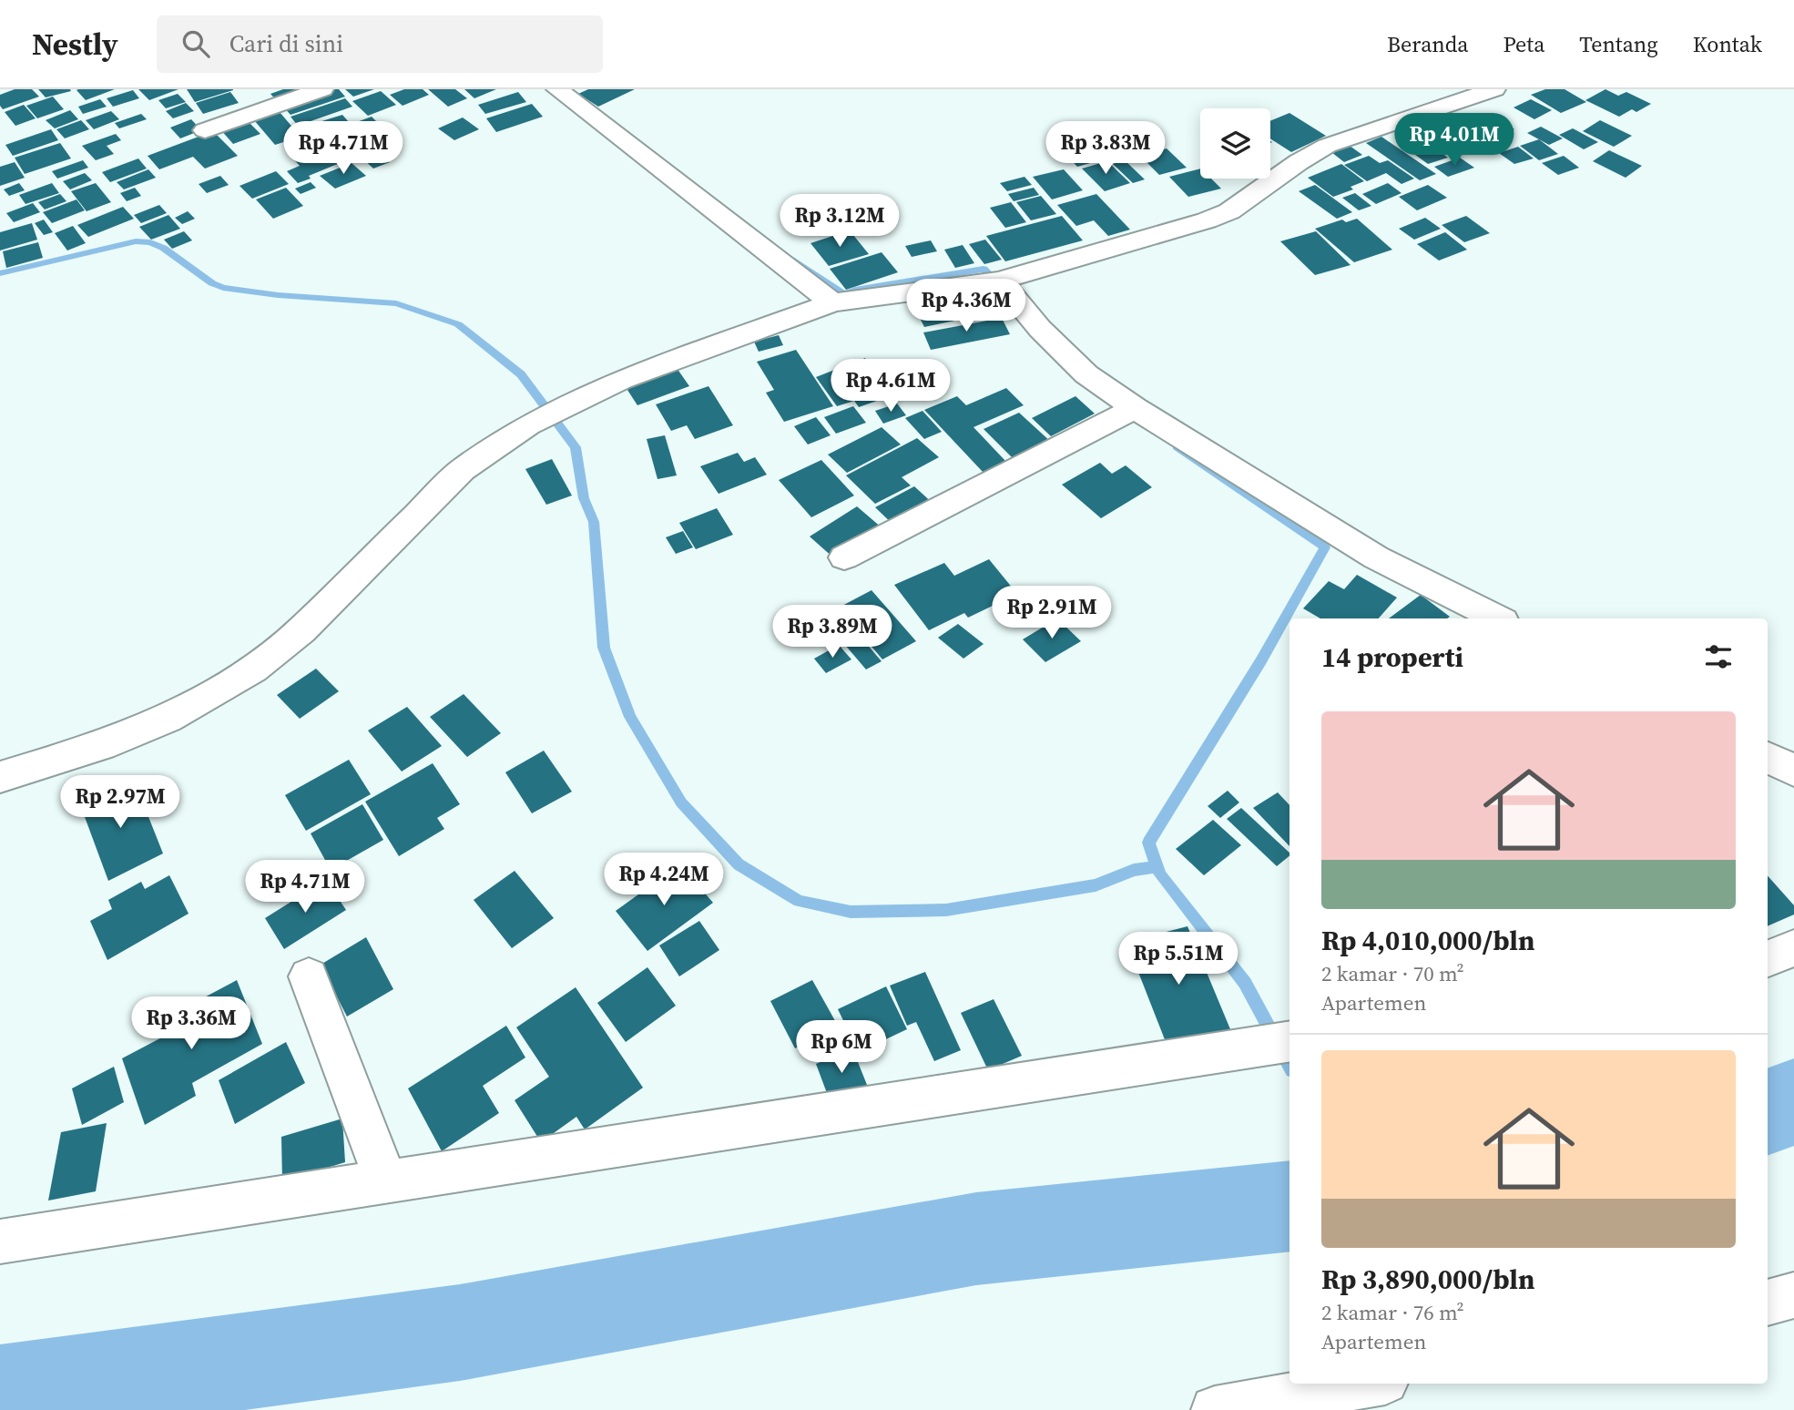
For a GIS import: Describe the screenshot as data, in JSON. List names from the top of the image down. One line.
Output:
{"page":{"header":"Nestly","search":"Cari di sini","nav":["Beranda","Peta","Tentang","Kontak"],"price":["Rp 4.01M","Rp 4.71M","Rp 3.83M","Rp 3.12M","Rp 4.36M","Rp 4.61M","Rp 2.91M","Rp 3.89M","Rp 2.97M","Rp 4.24M","Rp 4.71M","Rp 5.51M","Rp 3.36M","Rp 6M"],"heading":"14 properti","list":[{"name":"Rp 4,010,000/bln","note":"2 kamar · 70 m² · Apartemen"},{"name":"Rp 3,890,000/bln","note":"2 kamar · 76 m² · Apartemen"}]}}
